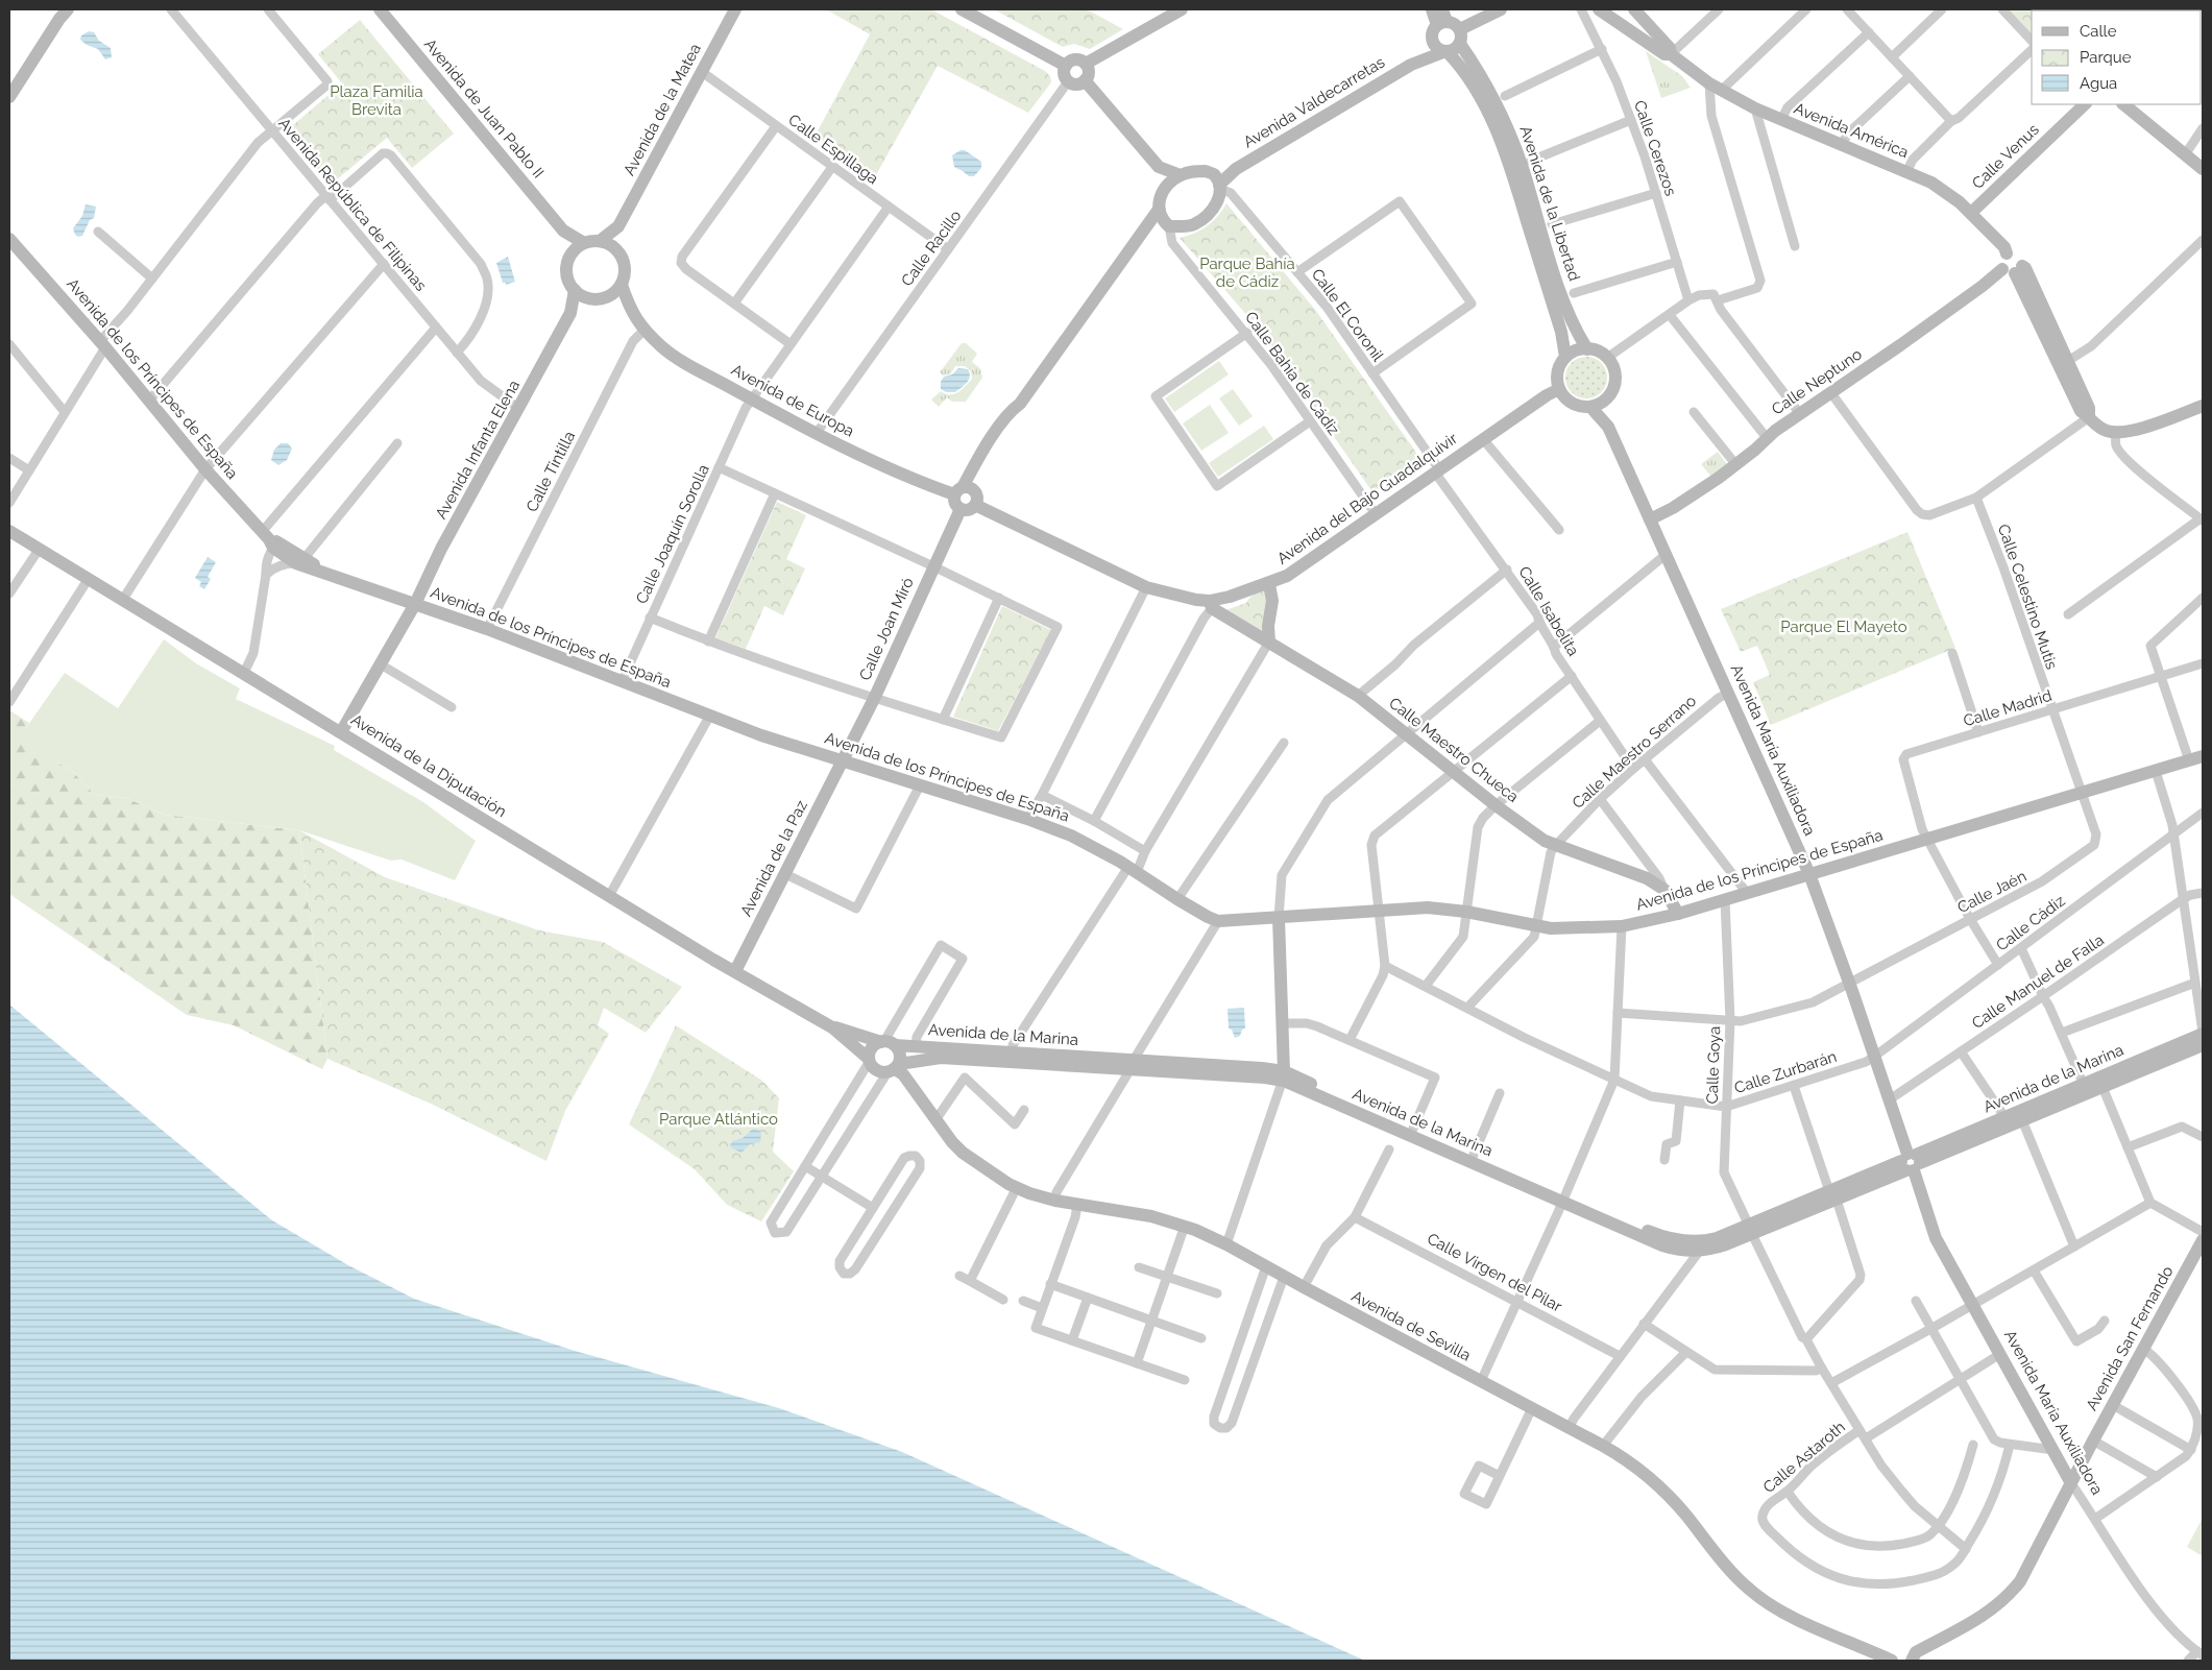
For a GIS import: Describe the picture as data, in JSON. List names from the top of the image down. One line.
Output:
{"streets":{"street":["Avenida Valdecarretas","Avenida de Juan Pablo II","Avenida de la Matea","Avenida América","Calle Cerezos","Calle Espillaga","Calle Venus","Avenida de la Libertad","Avenida República de Filipinas","Calle Racillo","Calle El Coronil","Calle Bahía de Cádiz","Avenida de los Príncipes de España","Calle Neptuno","Avenida de Europa","Avenida Infanta Elena","Calle Tintilla","Avenida del Bajo Guadalquivir","Calle Joaquín Sorolla","Calle Celestino Mutis","Calle Isabelita","Calle Joan Miró","Calle Madrid","Calle Maestro Chueca","Avenida María Auxiliadora","Calle Maestro Serrano","Avenida de la Diputación","Avenida de la Paz","Calle Jaén","Calle Cádiz","Calle Manuel de Falla","Avenida de la Marina","Calle Goya","Calle Zurbarán","Calle Virgen del Pilar","Avenida de Sevilla","Avenida San Fernando","Calle Astaroth"]},"crossings":[["Avenida Valdecarretas","Avenida de la Libertad"],["Avenida Valdecarretas","Calle El Coronil"],["Avenida Valdecarretas","Calle Bahía de Cádiz"],["Avenida de Juan Pablo II","Avenida de la Matea"],["Avenida de Juan Pablo II","Avenida de Europa"],["Avenida de Juan Pablo II","Avenida Infanta Elena"],["Avenida de la Matea","Calle Espillaga"],["Avenida de la Matea","Avenida de Europa"],["Avenida de la Matea","Avenida Infanta Elena"],["Avenida América","Calle Venus"],["Avenida América","Calle Neptuno"],["Calle Espillaga","Calle Racillo"],["Calle Espillaga","Calle Joaquín Sorolla"],["Avenida de la Libertad","Avenida del Bajo Guadalquivir"],["Avenida de la Libertad","Avenida María Auxiliadora"],["Avenida República de Filipinas","Avenida Infanta Elena"],["Calle Racillo","Avenida de Europa"],["Calle El Coronil","Calle Bahía de Cádiz"],["Calle El Coronil","Avenida del Bajo Guadalquivir"],["Calle El Coronil","Calle Isabelita"],["Calle Bahía de Cádiz","Avenida del Bajo Guadalquivir"],["Avenida de los Príncipes de España","Avenida Infanta Elena"],["Avenida de los Príncipes de España","Calle Tintilla"],["Avenida de los Príncipes de España","Calle Joaquín Sorolla"],["Avenida de los Príncipes de España","Calle Celestino Mutis"],["Avenida de los Príncipes de España","Calle Joan Miró"],["Avenida de los Príncipes de España","Calle Madrid"],["Avenida de los Príncipes de España","Avenida María Auxiliadora"],["Avenida de los Príncipes de España","Calle Maestro Serrano"],["Avenida de los Príncipes de España","Avenida de la Paz"],["Avenida de los Príncipes de España","Calle Jaén"],["Avenida de los Príncipes de España","Calle Goya"],["Calle Neptuno","Avenida María Auxiliadora"],["Avenida de Europa","Avenida Infanta Elena"],["Avenida de Europa","Calle Tintilla"],["Avenida de Europa","Calle Joaquín Sorolla"],["Avenida de Europa","Calle Joan Miró"],["Avenida Infanta Elena","Avenida de la Diputación"],["Avenida del Bajo Guadalquivir","Calle Isabelita"],["Avenida del Bajo Guadalquivir","Calle Maestro Chueca"],["Avenida del Bajo Guadalquivir","Avenida María Auxiliadora"],["Calle Celestino Mutis","Calle Madrid"],["Calle Celestino Mutis","Calle Jaén"],["Calle Isabelita","Calle Maestro Serrano"],["Calle Joan Miró","Avenida de la Paz"],["Calle Madrid","Calle Jaén"],["Calle Madrid","Calle Cádiz"],["Calle Maestro Chueca","Calle Maestro Serrano"],["Avenida María Auxiliadora","Calle Maestro Serrano"],["Avenida María Auxiliadora","Calle Jaén"],["Avenida María Auxiliadora","Calle Cádiz"],["Avenida María Auxiliadora","Calle Manuel de Falla"],["Avenida María Auxiliadora","Avenida de la Marina"],["Avenida María Auxiliadora","Calle Zurbarán"],["Avenida María Auxiliadora","Avenida San Fernando"],["Avenida María Auxiliadora","Calle Astaroth"],["Avenida de la Diputación","Avenida de la Paz"],["Avenida de la Diputación","Avenida de la Marina"],["Avenida de la Diputación","Avenida de Sevilla"],["Calle Jaén","Calle Goya"],["Calle Cádiz","Calle Zurbarán"],["Avenida de la Marina","Calle Goya"],["Avenida de la Marina","Avenida de Sevilla"],["Calle Goya","Calle Zurbarán"],["Calle Goya","Calle Astaroth"]],"parks":["Plaza Familia Brevita","Parque Bahía de Cádiz","Parque El Mayeto","Parque Atlántico"],"legend":["Calle","Parque","Agua"]}
